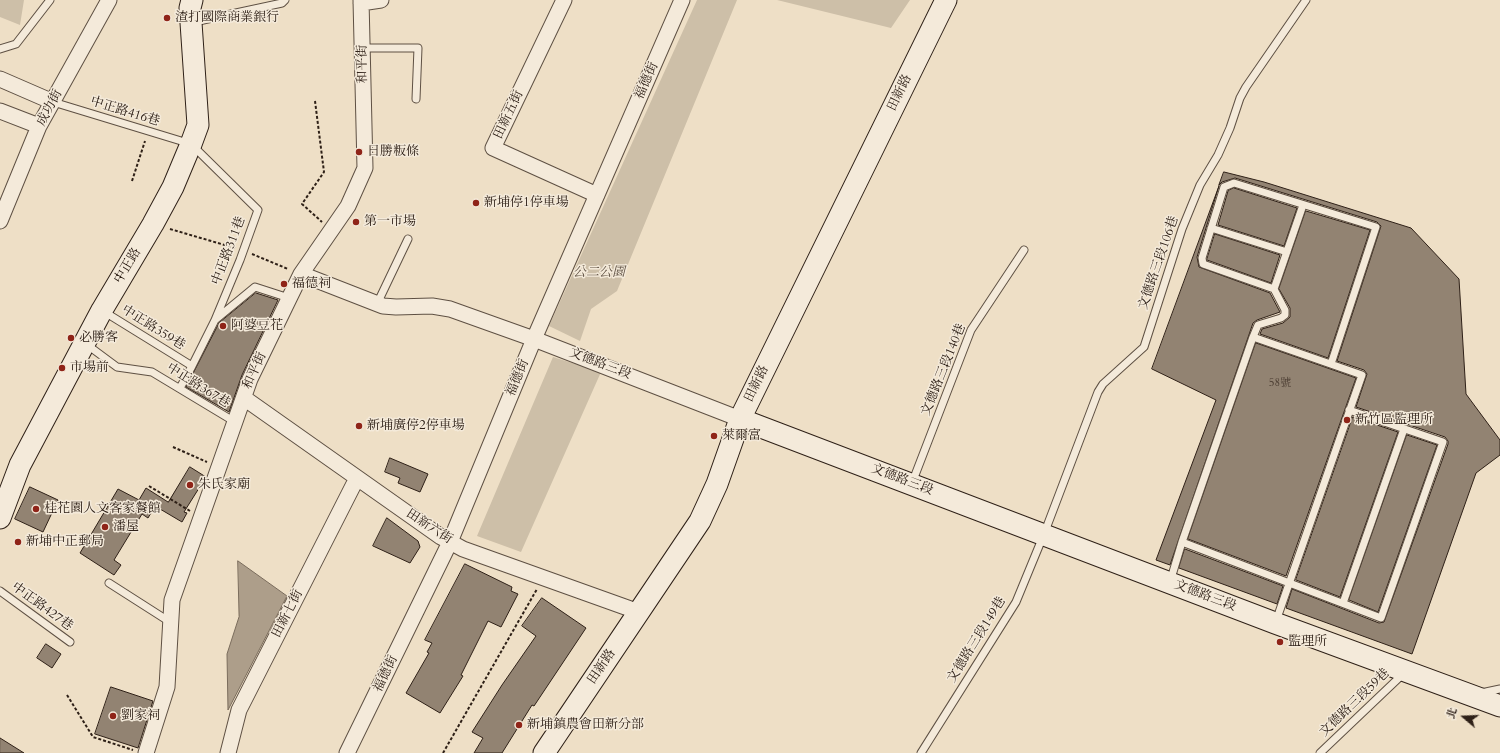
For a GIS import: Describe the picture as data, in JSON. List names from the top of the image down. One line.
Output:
{"streets":{"main road":["田新路","中正路","文德路三段"],"street":["和平街","福德街","成功街","田新五街","田新六街","田新七街"],"lane":["中正路416巷","中正路311巷","文德路三段106巷","中正路359巷","文德路三段140巷","中正路367巷","中正路427巷","文德路三段149巷","文德路三段59巷"]},"crossings":[["和平街","文德路三段"],["和平街","中正路367巷"],["和平街","田新六街"],["福德街","田新五街"],["福德街","文德路三段"],["福德街","田新六街"],["田新路","文德路三段"],["田新路","田新六街"],["成功街","中正路416巷"],["中正路416巷","中正路311巷"],["中正路416巷","中正路"],["中正路311巷","中正路"],["中正路311巷","中正路359巷"],["中正路311巷","中正路367巷"],["文德路三段106巷","文德路三段"],["文德路三段106巷","文德路三段149巷"],["中正路","中正路359巷"],["中正路","中正路367巷"],["文德路三段","文德路三段140巷"],["文德路三段","文德路三段149巷"],["文德路三段","文德路三段59巷"],["田新六街","田新七街"]],"parks":["公二公園"],"places":["渣打國際商業銀行","日勝粄條","新埔停1停車場","第一市場","福德祠","阿婆豆花","必勝客","市場前","新竹區監理所","新埔廣停2停車場","萊爾富","朱氏家廟","桂花園人文客家餐館","潘屋","新埔中正郵局","監理所","劉家祠","新埔鎮農會田新分部"],"house_numbers":["58號"],"north":"left"}
